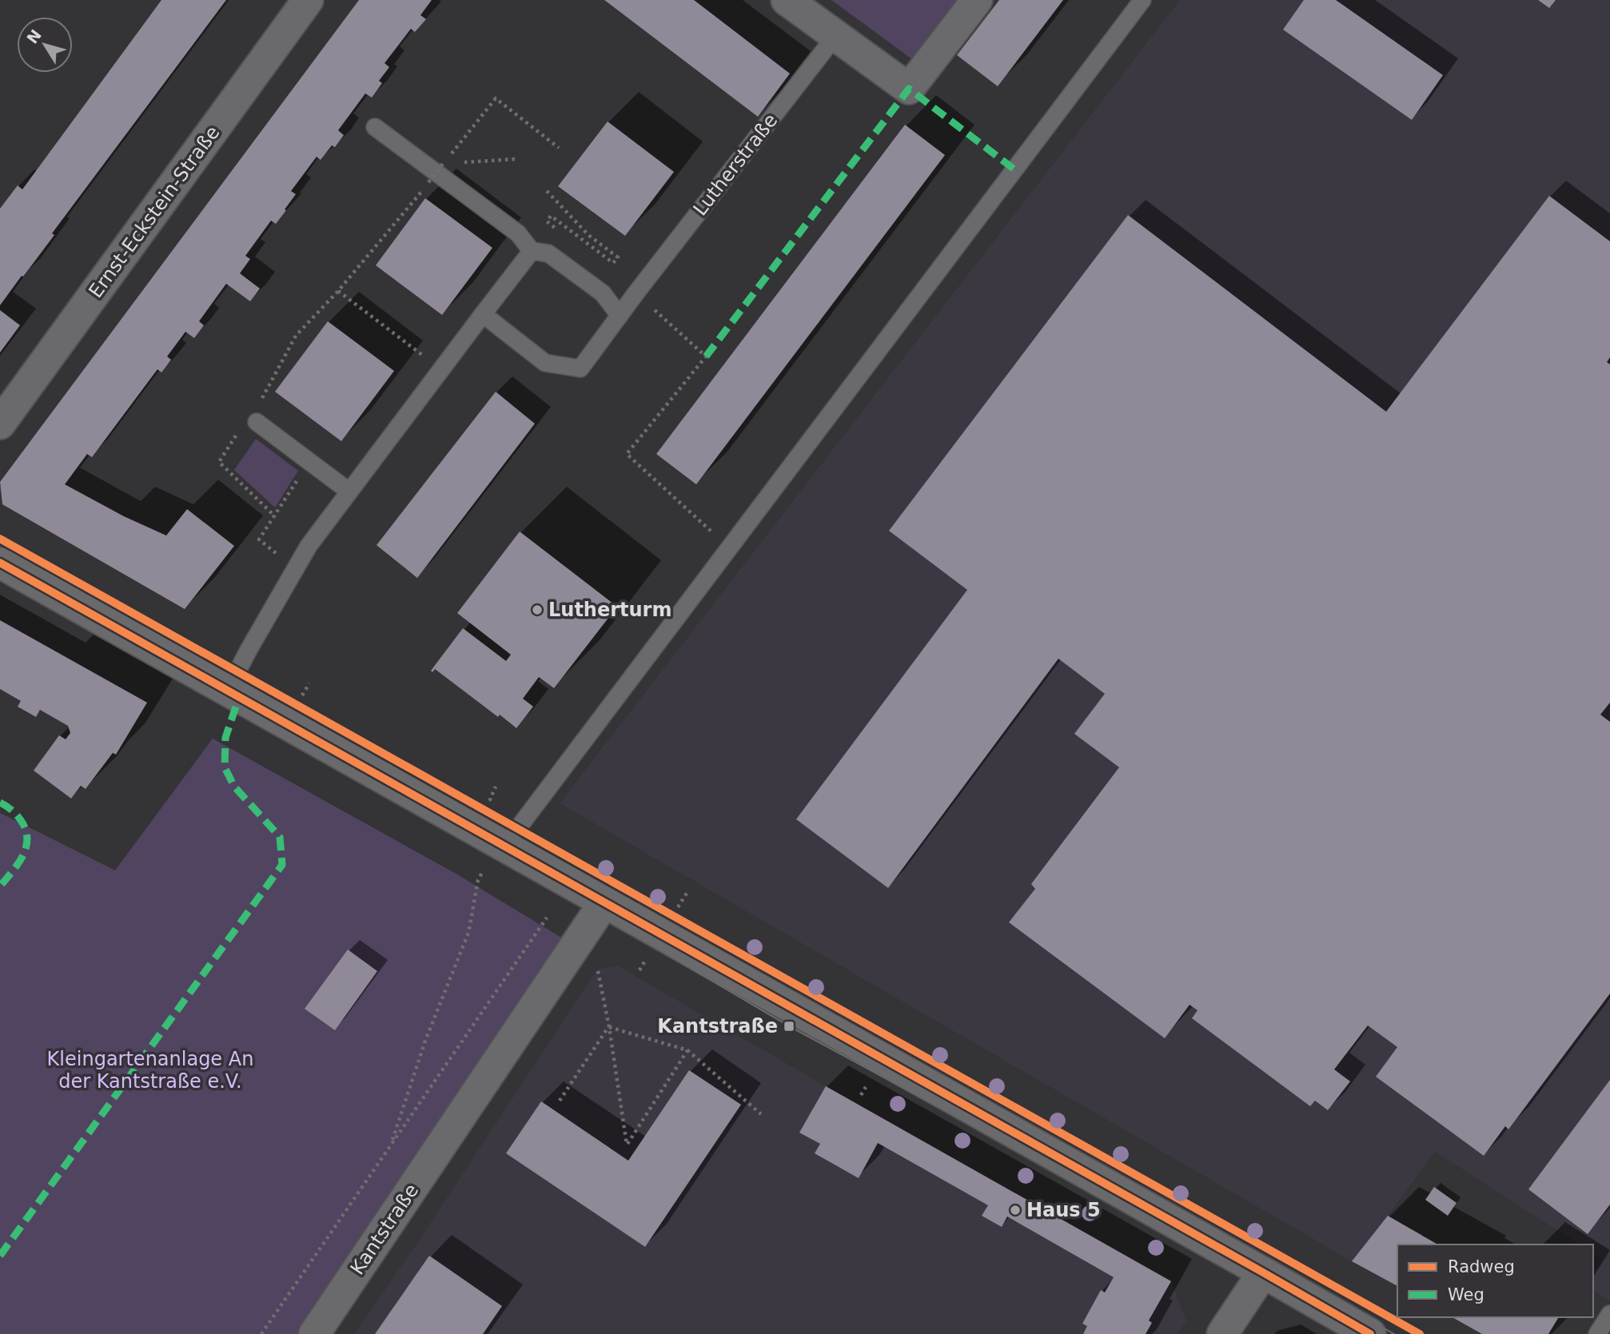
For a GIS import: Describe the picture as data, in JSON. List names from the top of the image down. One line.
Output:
{"streets":{"street":["Ernst-Eckstein-Straße","Kantstraße"],"lane":["Lutherstraße"]},"parks":["Kleingartenanlage An der Kantstraße e.V."],"places":{"other":["Lutherturm","Haus 5"],"transit":["Kantstraße"]},"legend":["Radweg","Weg"],"north":"top left"}
